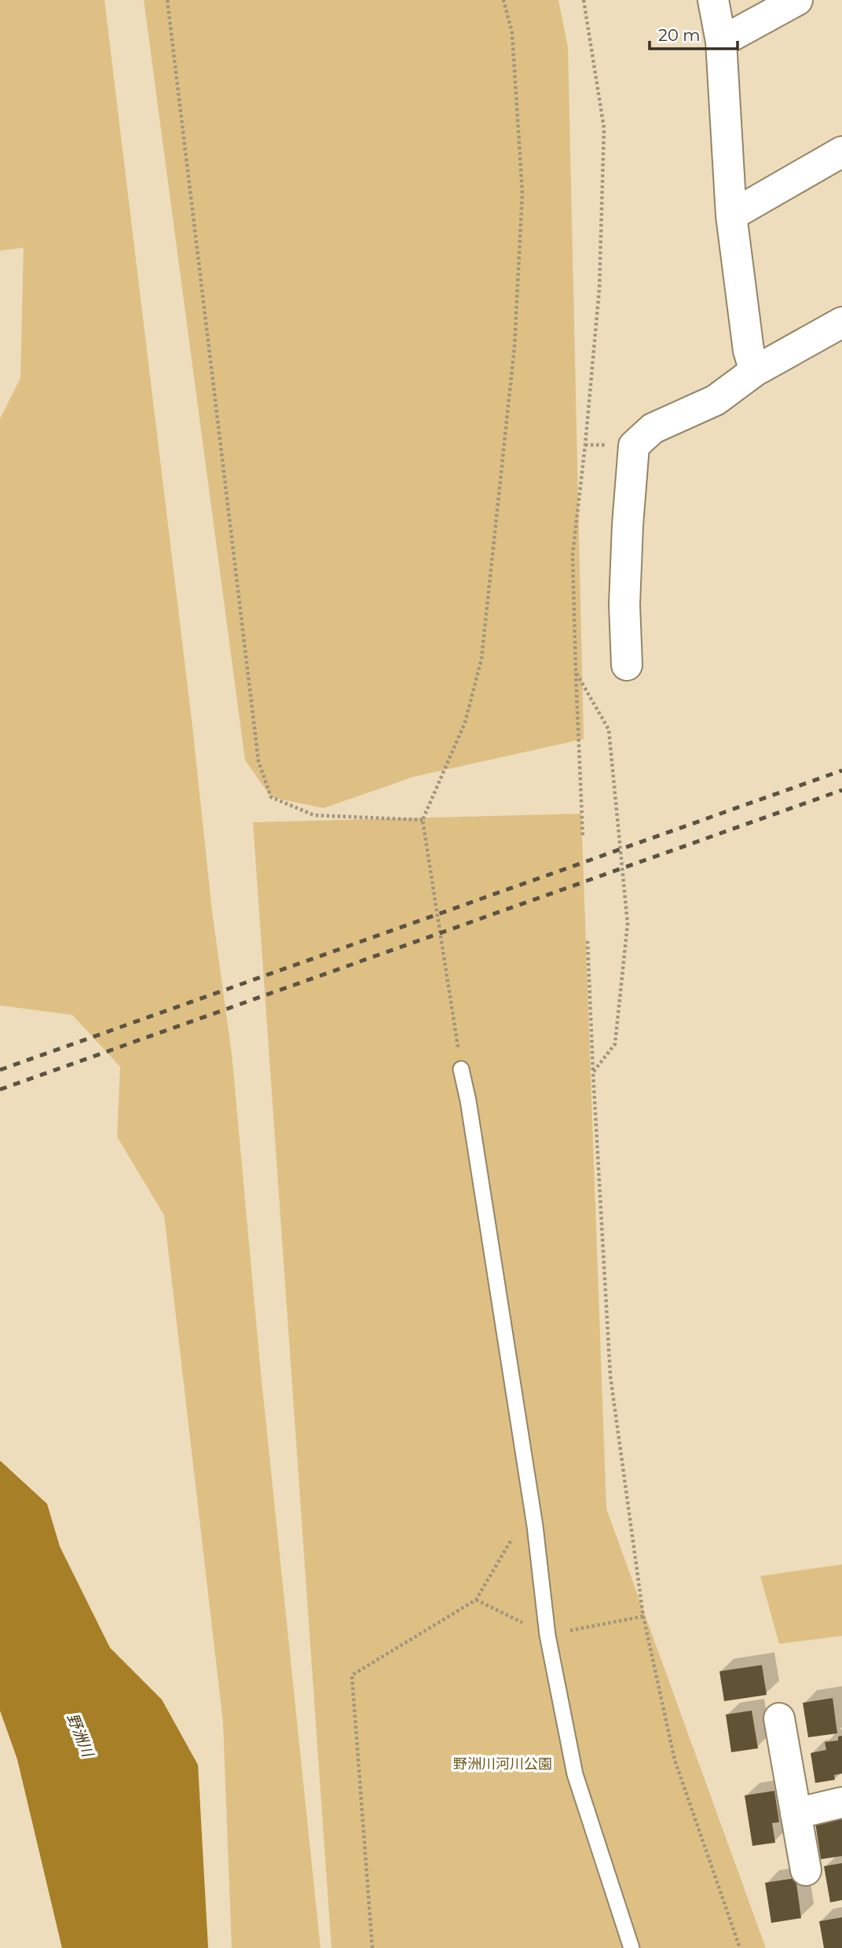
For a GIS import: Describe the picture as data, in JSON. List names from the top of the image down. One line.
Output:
{"water":["野洲川"],"parks":["野洲川河川公園"],"scale_bar":"20 m"}
